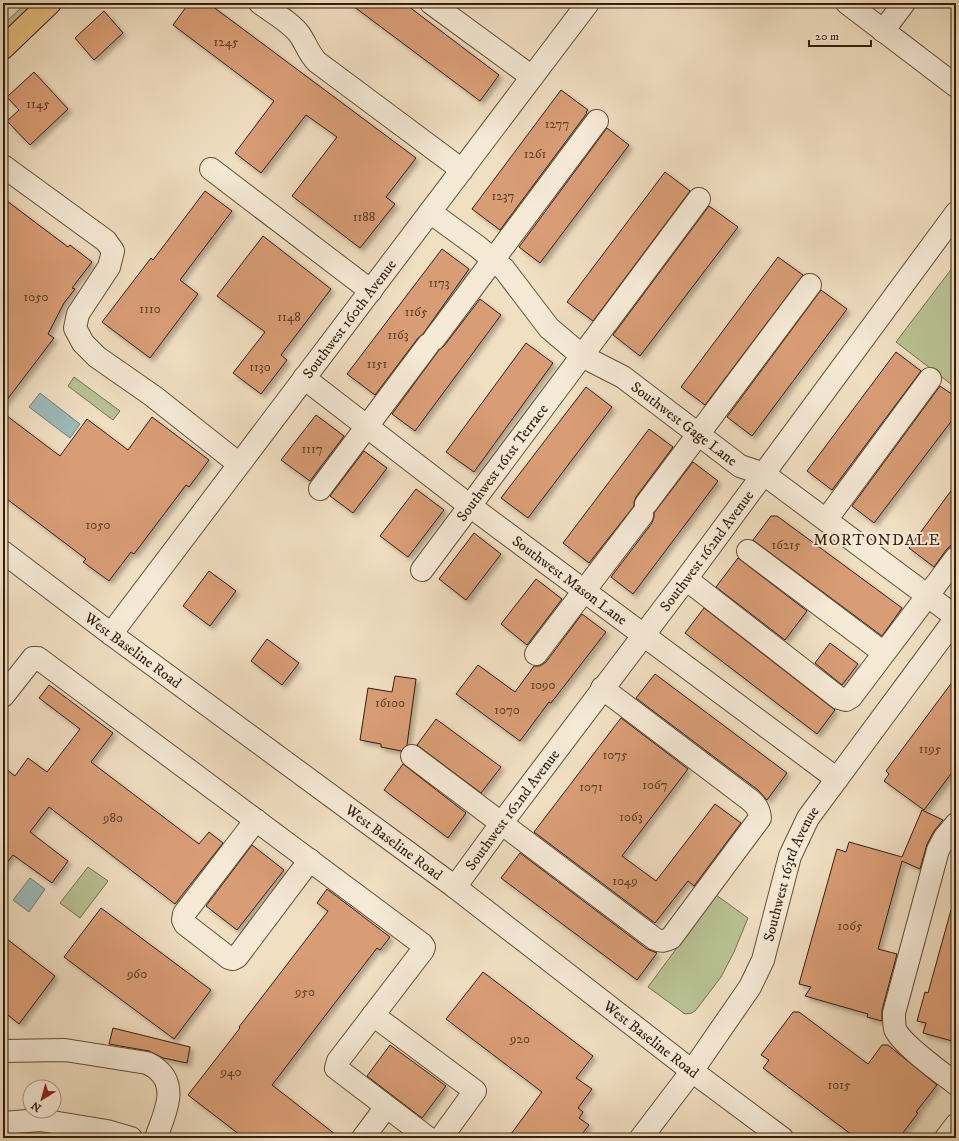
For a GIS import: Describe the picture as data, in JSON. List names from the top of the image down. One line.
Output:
{"streets":{"street":["Southwest 160th Avenue","Southwest Gage Lane","Southwest 161st Terrace","Southwest 162nd Avenue","Southwest Mason Lane","West Baseline Road","Southwest 163rd Avenue"]},"crossings":[["Southwest 160th Avenue","Southwest Gage Lane"],["Southwest 160th Avenue","Southwest Mason Lane"],["Southwest 160th Avenue","West Baseline Road"],["Southwest Gage Lane","Southwest 161st Terrace"],["Southwest Gage Lane","Southwest 162nd Avenue"],["Southwest Gage Lane","Southwest 163rd Avenue"],["Southwest 161st Terrace","Southwest Mason Lane"],["Southwest 162nd Avenue","Southwest Mason Lane"],["Southwest 162nd Avenue","West Baseline Road"],["Southwest Mason Lane","Southwest 163rd Avenue"],["West Baseline Road","Southwest 163rd Avenue"]],"districts":["MORTONDALE"],"house_numbers":["1245","1145","1277","1261","1237","1188","1173","1050","1110","1165","1148","1163","1151","1130","1117","1050","16215","1090","16100","1070","1195","1075","1067","1071","1063","980","1049","1065","960","950","920","940","1015"],"scale_bar":"20 m","north":"bottom left"}
